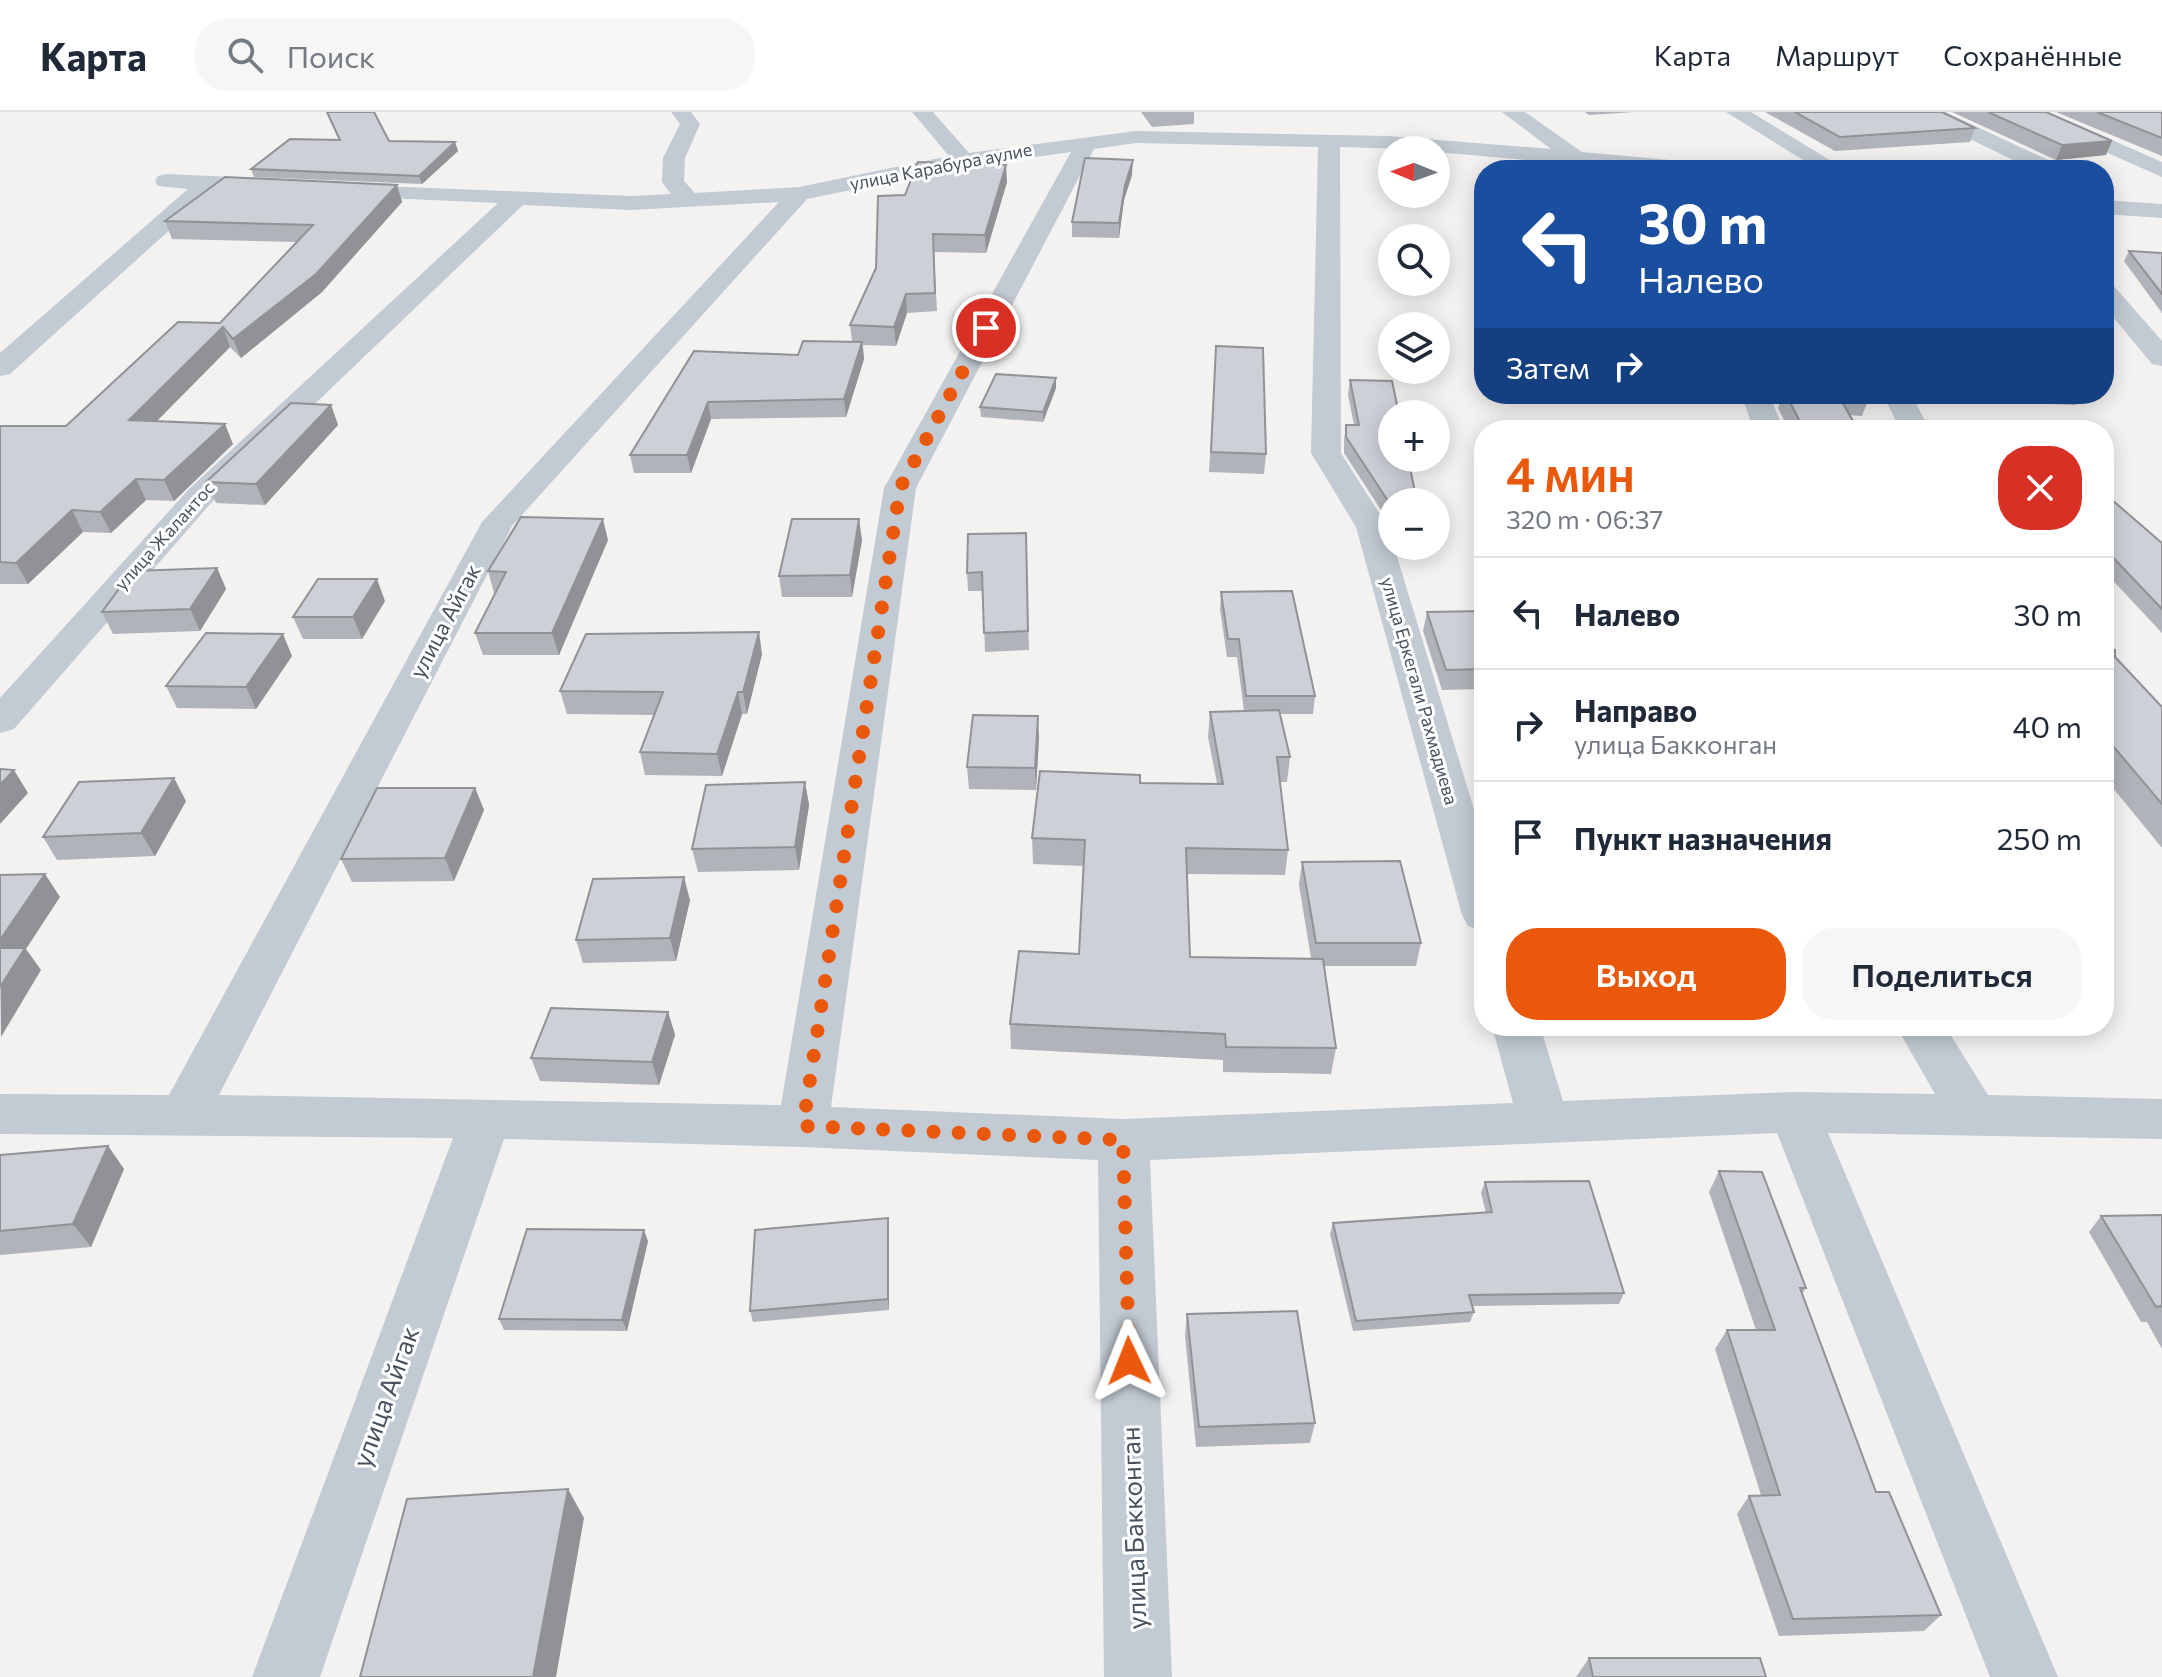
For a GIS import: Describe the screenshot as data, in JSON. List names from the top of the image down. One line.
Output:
{"streets":{"street":["улица Карабура аулие","улица Жалантос","улица Айгак","улица Еркегали Рахмадиева","улица Бакконган"]},"crossings":[["улица Карабура аулие","улица Жалантос"],["улица Карабура аулие","улица Айгак"],["улица Карабура аулие","улица Еркегали Рахмадиева"]],"north":"left","page":{"header":"Карта","search":"Поиск","nav":["Карта","Маршрут","Сохранённые"],"map_buttons":["+","−"],"turn":["30 m","Налево"],"then":"Затем","heading":["4 мин","320 m · 06:37"],"list":[{"name":"Налево","value":"30 m"},{"name":"Направо","note":"улица Бакконган","value":"40 m"},{"name":"Пункт назначения","value":"250 m"}],"buttons":["Выход","Поделиться"]}}
